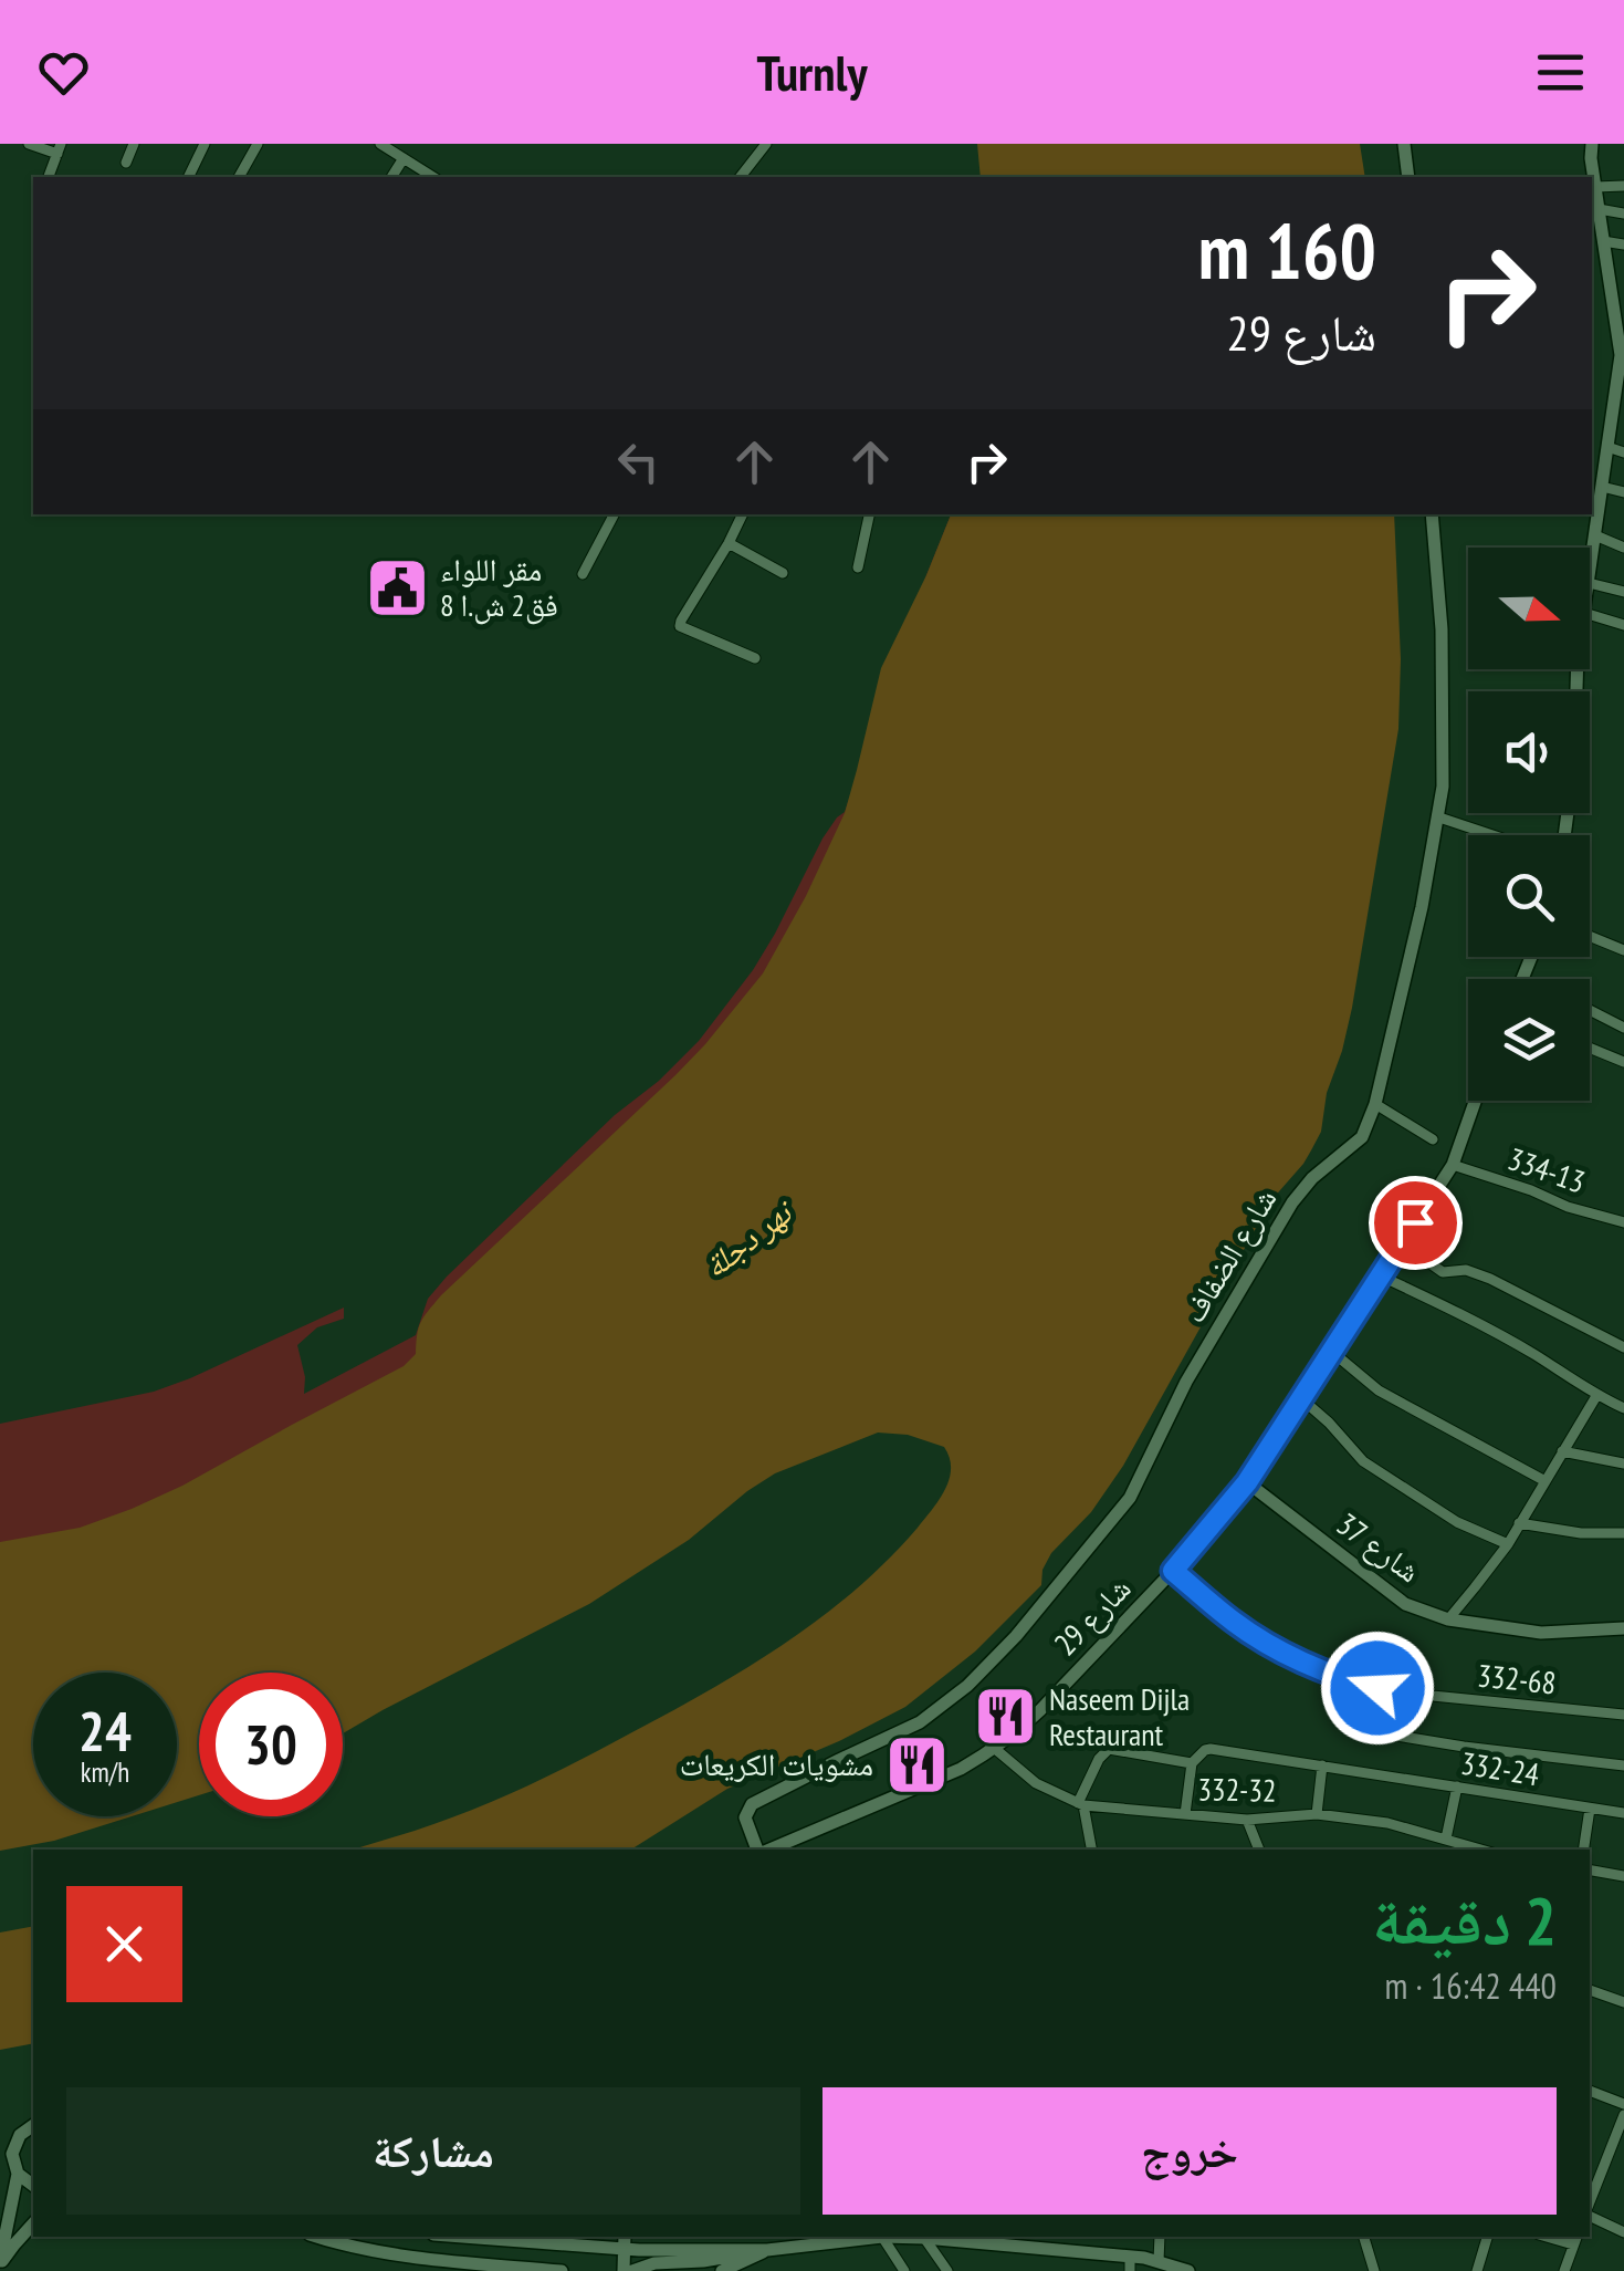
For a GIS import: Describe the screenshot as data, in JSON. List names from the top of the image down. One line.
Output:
{"streets":{"street":["334-13","شارع الضفاف","شارع 37","شارع 29","332-68","332-24","332-32"]},"crossings":[["334-13","شارع 29"],["شارع 37","شارع 29"],["شارع 29","332-68"],["شارع 29","332-32"],["332-24","332-32"]],"water":["نهر دجلة"],"places":{"public building":["مقر اللواء 8 فق2 ش.ا"],"restaurant":["Naseem Dijla Restaurant","مشويات الكريعات"]},"north":"right","page":{"header":"Turnly","turn":["160 m","شارع 29"],"speed":"24 km/h","limit":"30","heading":["2 دقيقة","440 m · 16:42"],"buttons":["خروج","مشاركة"]}}
